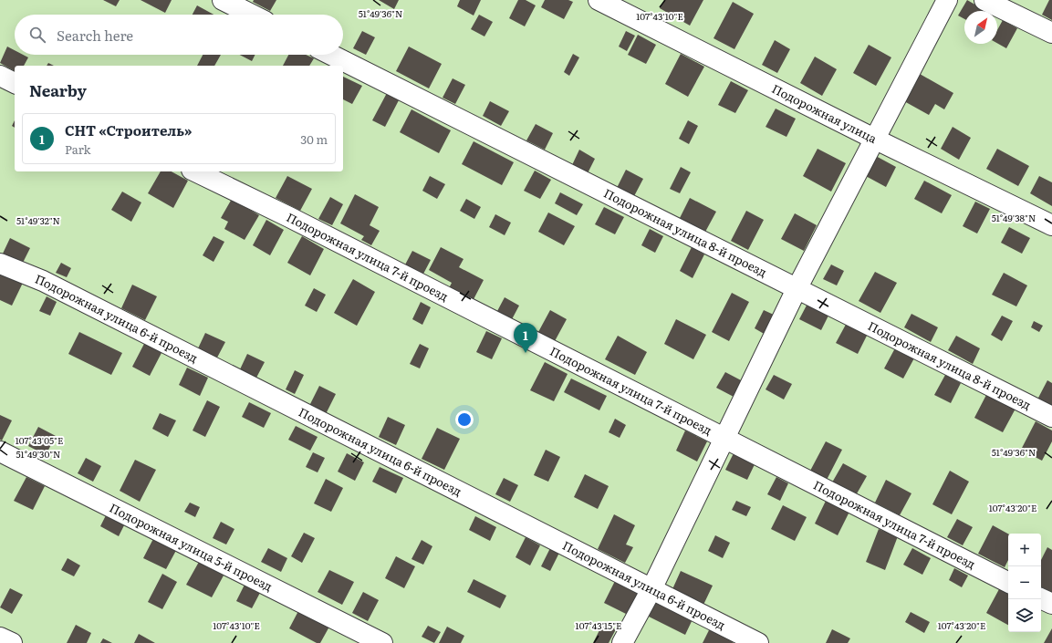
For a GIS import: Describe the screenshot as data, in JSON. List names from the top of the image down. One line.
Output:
{"streets":{"street":["Подорожная улица","Подорожная улица 8-й проезд","Подорожная улица 7-й проезд","Подорожная улица 6-й проезд","Подорожная улица 5-й проезд"]},"north":"top right","page":{"search":"Search here","heading":"Nearby","list":[{"mark":"1","name":"СНТ «Строитель»","note":"Park","value":"30 m"}],"pins":"1","map_buttons":["+","−"]},"coordinates":["51°49'36\"N","107°43'10\"E","51°49'38\"N","51°49'32\"N","107°43'05\"E","51°49'30\"N","107°43'20\"E","107°43'15\"E"]}
